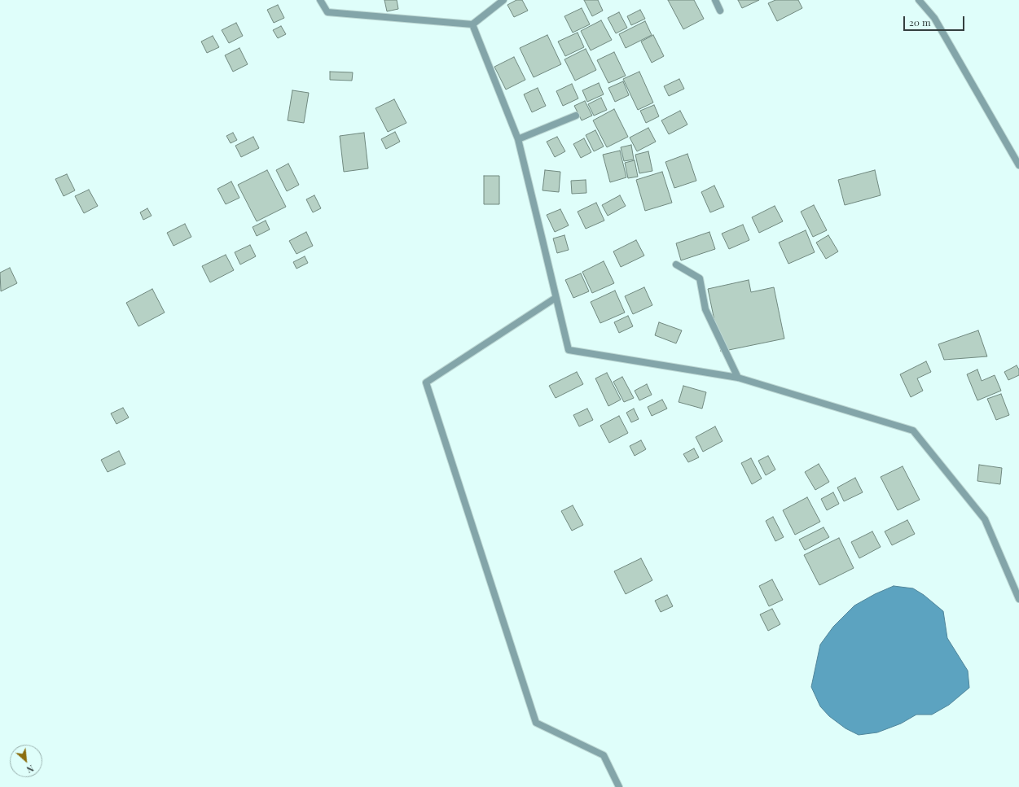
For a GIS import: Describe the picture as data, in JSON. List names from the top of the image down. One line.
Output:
{"scale_bar":"20 m","north":"bottom right"}
